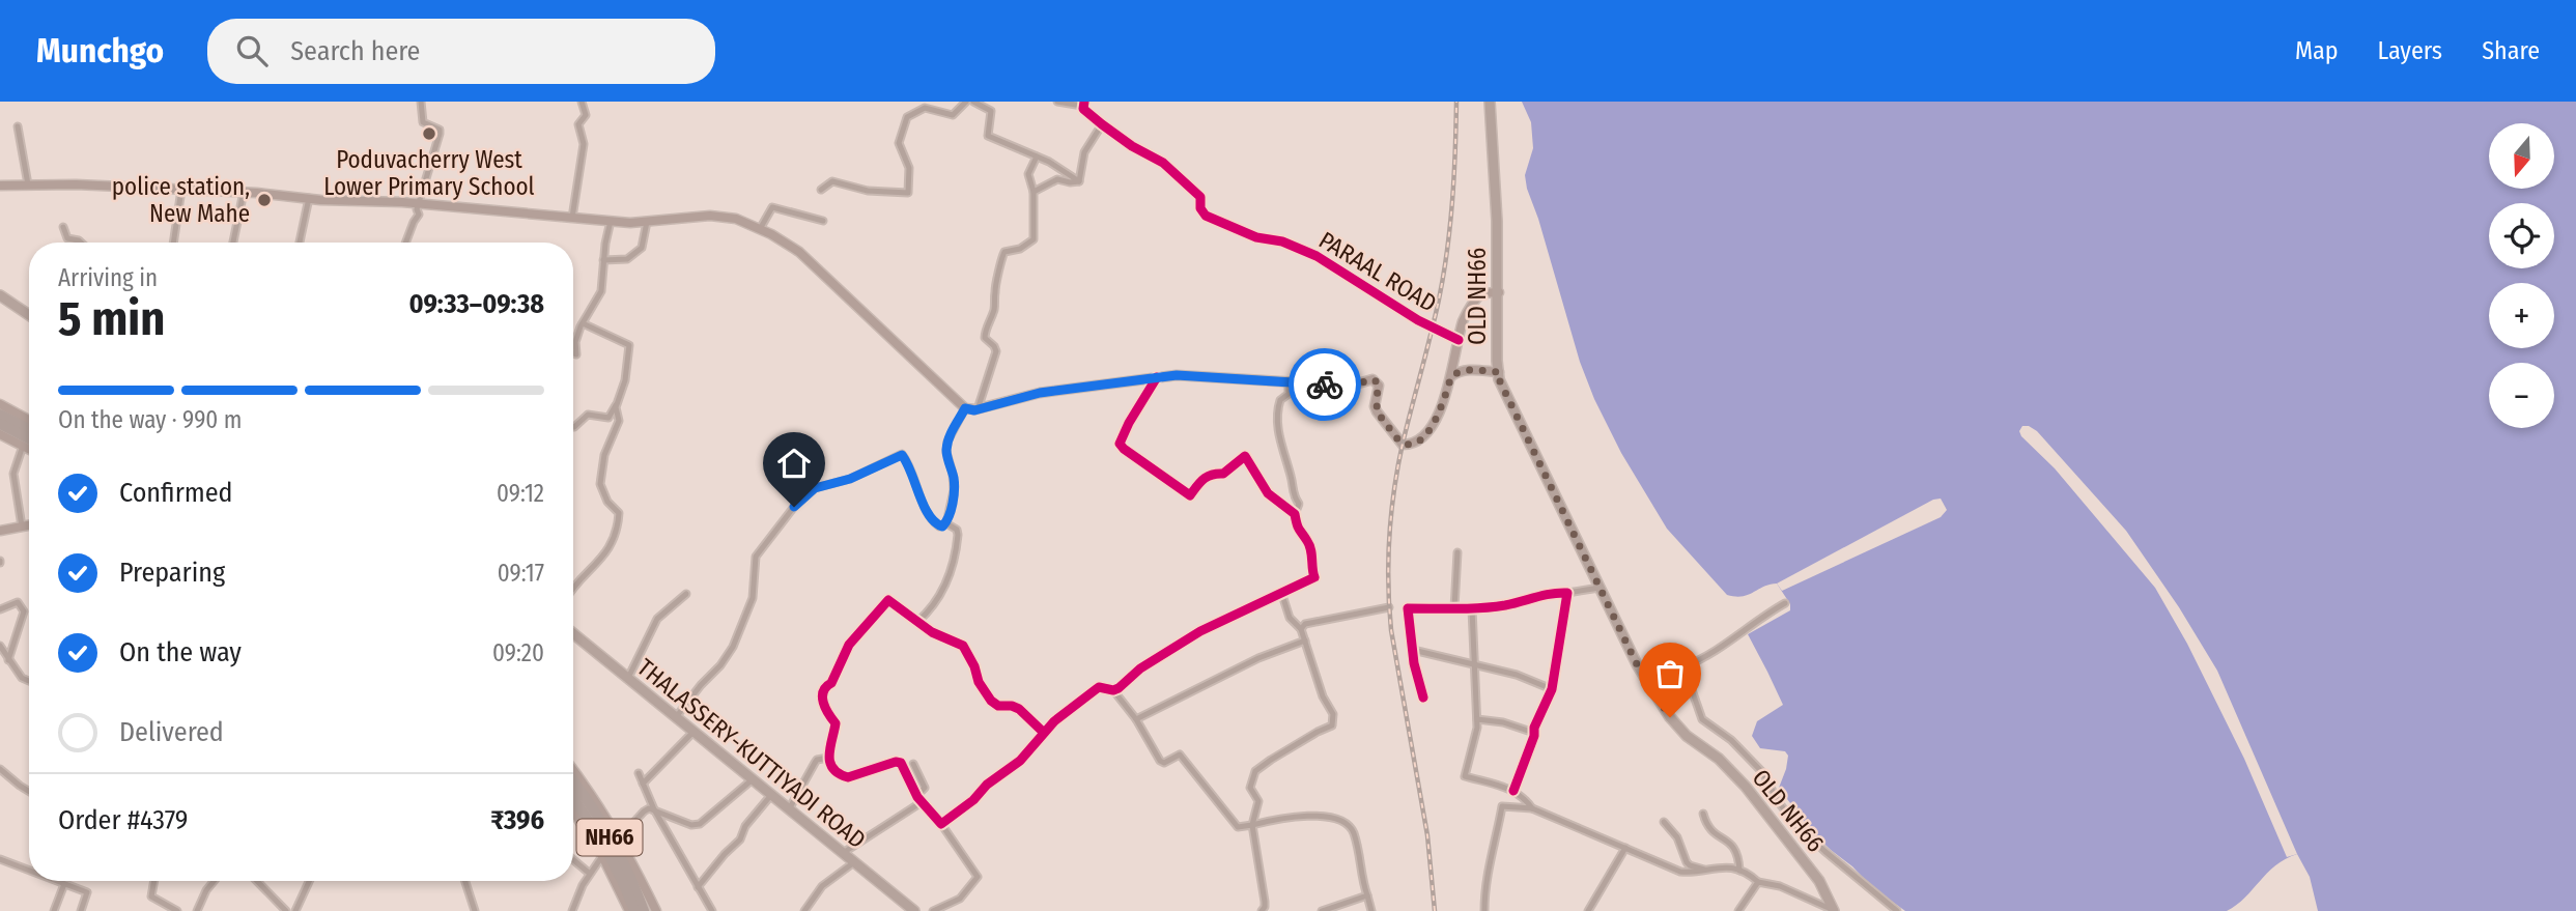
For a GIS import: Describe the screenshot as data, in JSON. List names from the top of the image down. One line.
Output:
{"streets":{"highway":["NH66"],"main road":["OLD NH66","THALASSERY-KUTTIYADI ROAD"],"street":["PARAAL ROAD"]},"places":["Poduvacherry West Lower Primary School","police station, New Mahe"],"north":"bottom","page":{"header":"Munchgo","search":"Search here","nav":["Map","Layers","Share"],"map_buttons":["+","−"],"heading":["5 min","Arriving in","09:33–09:38"],"panel":["Order #4379","₹396"],"bar":"On the way · 990 m","list":[["Confirmed","09:12"],["Preparing","09:17"],["On the way","09:20"],"Delivered"]}}
